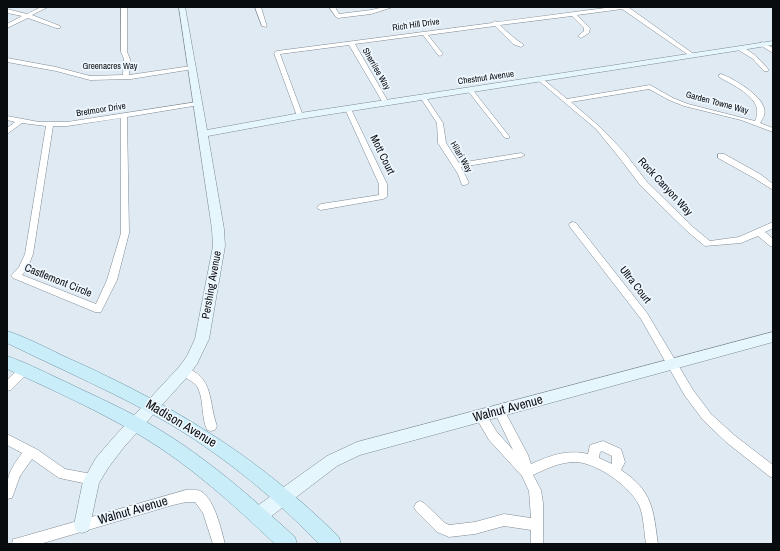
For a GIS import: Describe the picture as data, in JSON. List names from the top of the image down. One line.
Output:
{"streets":{"main road":["Madison Avenue"],"street":["Rich Hill Drive","Greenacres Way","Sherrilee Way","Chestnut Avenue","Garden Towne Way","Bretmoor Drive","Mott Court","Hilari Way","Rock Canyon Way","Castlemont Circle","Pershing Avenue","Ultra Court","Walnut Avenue"]},"crossings":[["Rich Hill Drive","Sherrilee Way"],["Rich Hill Drive","Chestnut Avenue"],["Greenacres Way","Pershing Avenue"],["Sherrilee Way","Chestnut Avenue"],["Chestnut Avenue","Mott Court"],["Chestnut Avenue","Hilari Way"],["Chestnut Avenue","Rock Canyon Way"],["Chestnut Avenue","Pershing Avenue"],["Garden Towne Way","Rock Canyon Way"],["Bretmoor Drive","Castlemont Circle"],["Bretmoor Drive","Pershing Avenue"],["Pershing Avenue","Walnut Avenue"],["Pershing Avenue","Madison Avenue"],["Ultra Court","Walnut Avenue"],["Walnut Avenue","Madison Avenue"]]}
